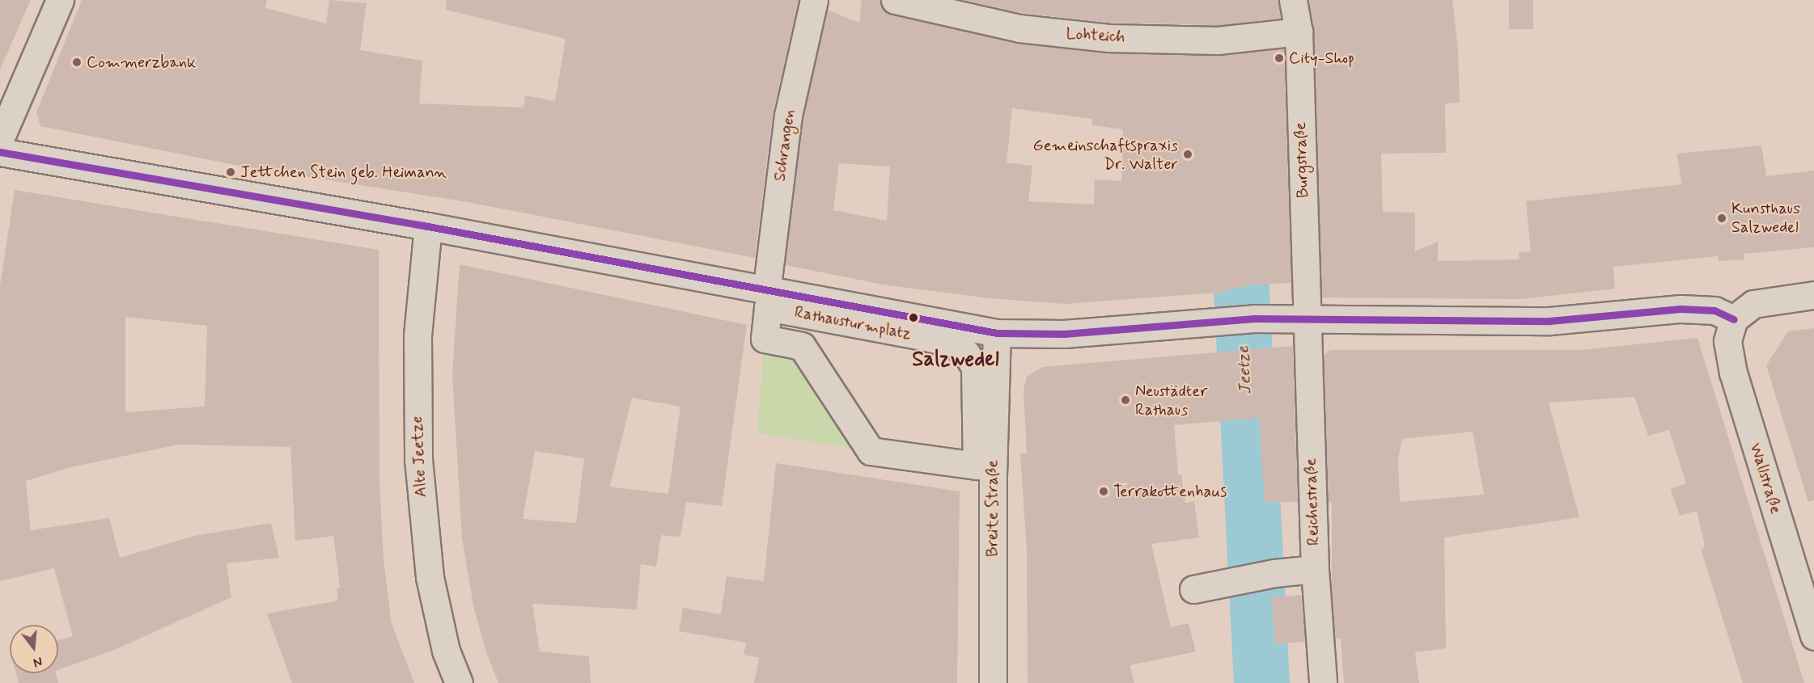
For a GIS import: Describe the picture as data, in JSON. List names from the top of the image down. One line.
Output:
{"streets":{"street":["Lohteich","Schrangen","Burgstraße","Rathausturmplatz","Alte Jeetze","Wallstraße","Reichestraße","Breite Straße"]},"crossings":[["Lohteich","Burgstraße"],["Burgstraße","Reichestraße"]],"districts":["Salzwedel"],"water":["Jeetze"],"places":["City-Shop","Commerzbank","Gemeinschaftspraxis Dr. Walter","Jettchen Stein geb. Heimann","Kunsthaus Salzwedel","Neustädter Rathaus","Terrakottenhaus"],"north":"bottom"}
